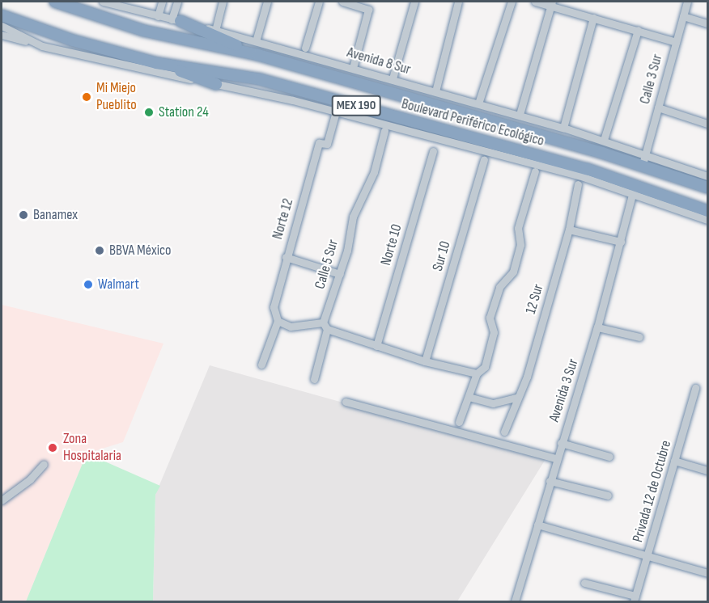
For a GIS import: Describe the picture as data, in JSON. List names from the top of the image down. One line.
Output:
{"streets":{"highway":["MEX 190","Boulevard Periférico Ecológico"],"street":["Avenida 8 Sur","Calle 3 Sur","Norte 12","Norte 10","Sur 10","Calle 5 Sur","12 Sur","Avenida 3 Sur","Privada 12 de Octubre"]},"crossings":[["Avenida 8 Sur","Calle 3 Sur"],["Avenida 8 Sur","Boulevard Periférico Ecológico"],["Calle 3 Sur","Boulevard Periférico Ecológico"],["Boulevard Periférico Ecológico","Norte 12"],["Boulevard Periférico Ecológico","Avenida 3 Sur"]],"places":["Mi Miejo Pueblito","Station 24","Banamex","BBVA México","Walmart","Zona Hospitalaria"]}
